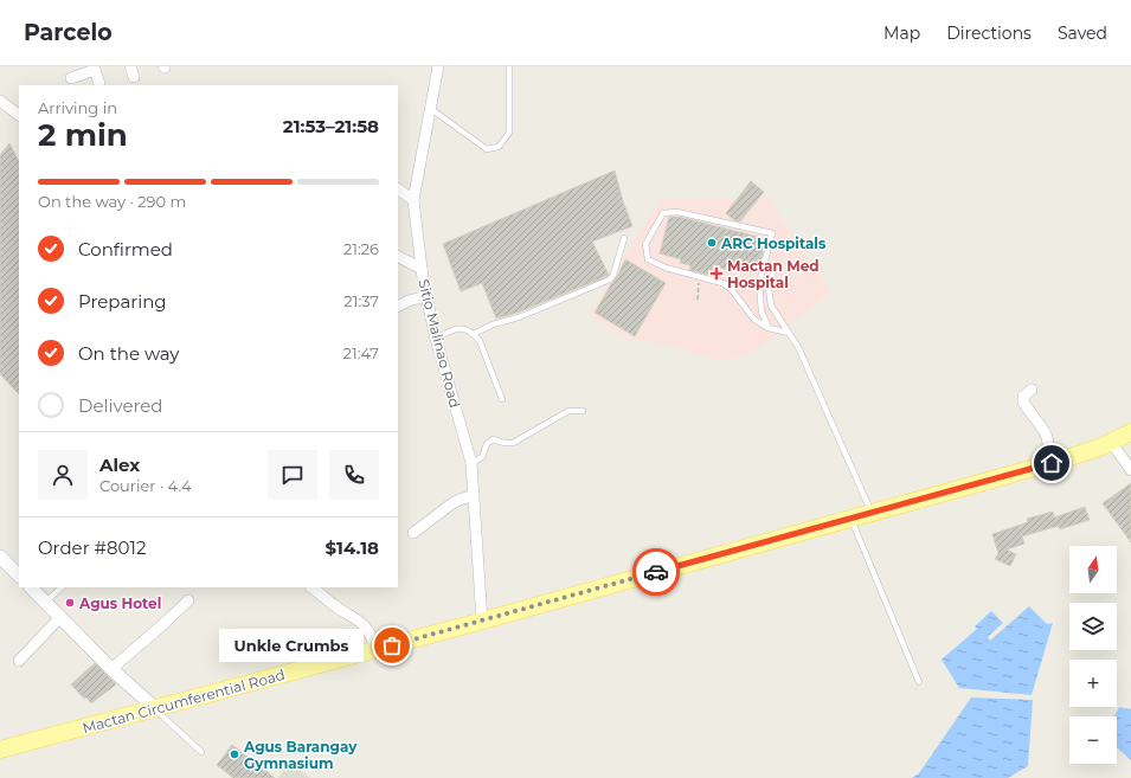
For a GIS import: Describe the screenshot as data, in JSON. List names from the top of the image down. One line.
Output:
{"streets":{"main road":["Mactan Circumferential Road"],"street":["Sitio Malinao Road"]},"crossings":[["Sitio Malinao Road","Mactan Circumferential Road"]],"places":{"other":["ARC Hospitals","Agus Hotel","Unkle Crumbs","Agus Barangay Gymnasium"],"health":["Mactan Med Hospital"]},"north":"top","page":{"header":"Parcelo","nav":["Map","Directions","Saved"],"heading":["2 min","Arriving in","21:53–21:58"],"panel":["Alex","Courier · 4.4","Order #8012","$14.18"],"bar":"On the way · 290 m","list":[["Confirmed","21:26"],["Preparing","21:37"],["On the way","21:47"],"Delivered"],"map_buttons":["+","−"],"bubble":"Unkle Crumbs"}}
